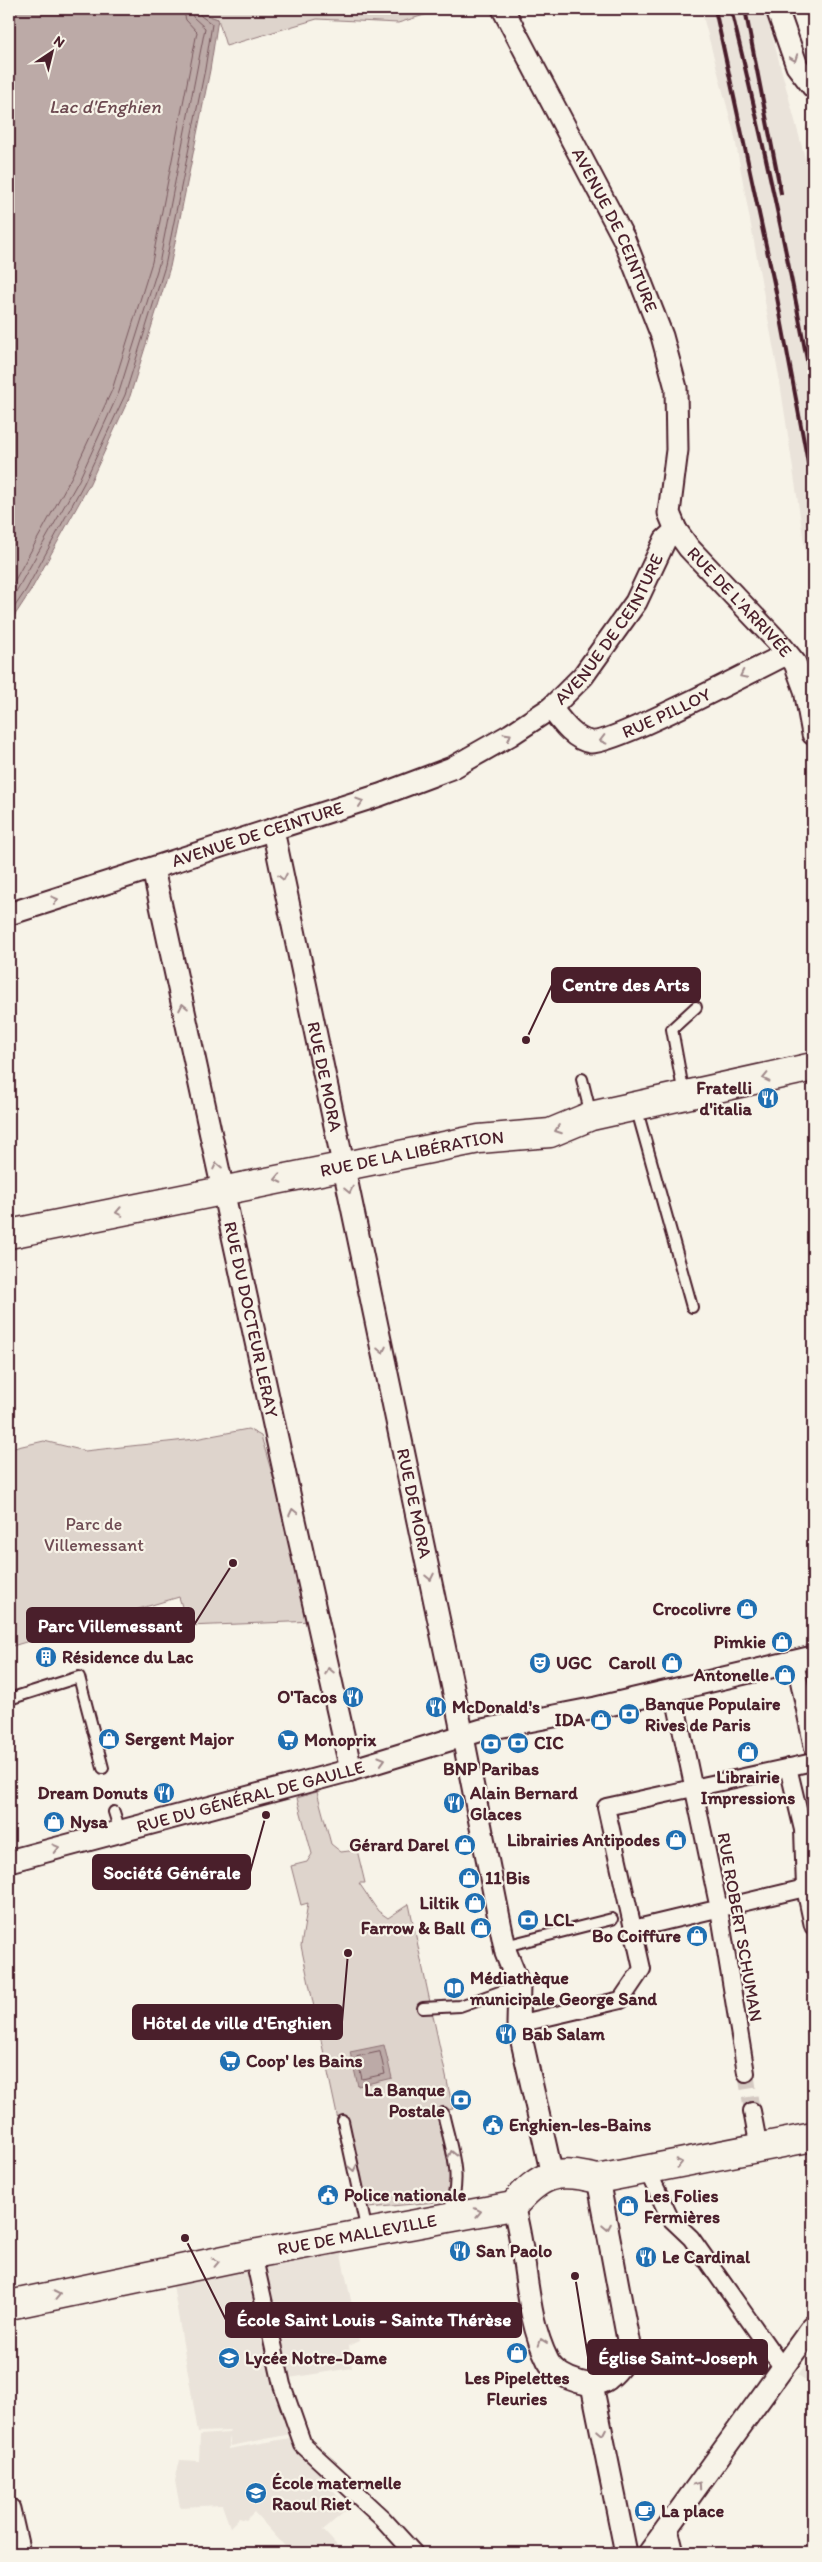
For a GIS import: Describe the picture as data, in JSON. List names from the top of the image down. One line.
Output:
{"streets":{"main road":["RUE DE LA LIBÉRATION","RUE DE MALLEVILLE"],"street":["AVENUE DE CEINTURE","RUE DE L'ARRIVÉE","RUE PILLOY","RUE DE MORA","RUE DU DOCTEUR LERAY","RUE DU GÉNÉRAL DE GAULLE","RUE ROBERT SCHUMAN"]},"crossings":[["AVENUE DE CEINTURE","RUE DE L'ARRIVÉE"],["AVENUE DE CEINTURE","RUE PILLOY"],["AVENUE DE CEINTURE","RUE DE MORA"],["AVENUE DE CEINTURE","RUE DU DOCTEUR LERAY"],["RUE DE L'ARRIVÉE","RUE PILLOY"],["RUE DE MORA","RUE DE LA LIBÉRATION"],["RUE DE MORA","RUE DU GÉNÉRAL DE GAULLE"],["RUE DE LA LIBÉRATION","RUE DU DOCTEUR LERAY"],["RUE DU DOCTEUR LERAY","RUE DU GÉNÉRAL DE GAULLE"],["RUE DU GÉNÉRAL DE GAULLE","RUE ROBERT SCHUMAN"]],"one_way":["RUE PILLOY","RUE DE MORA","RUE DE LA LIBÉRATION","RUE DU DOCTEUR LERAY","RUE DU GÉNÉRAL DE GAULLE","RUE DE MALLEVILLE"],"water":["Lac d'Enghien"],"parks":["Parc de Villemessant"],"places":{"other":["Centre des Arts","Parc Villemessant","Société Générale","Hôtel de ville d'Enghien","École Saint Louis - Sainte Thérèse","Église Saint-Joseph"],"restaurant":["Fratelli d'italia","O'Tacos","McDonald's","Dream Donuts","Alain Bernard Glaces","Bab Salam","San Paolo","Le Cardinal"],"shop":["Crocolivre","Pimkie","Caroll","Antonelle","IDA","Sergent Major","Librairie Impressions","Nysa","Librairies Antipodes","Gérard Darel","11 Bis","Liltik","Farrow & Ball","Bo Coiffure","Les Folies Fermières","Les Pipelettes Fleuries"],"building":["Résidence du Lac"],"theatre":["UGC"],"bank":["Banque Populaire Rives de Paris","CIC","BNP Paribas","LCL","La Banque Postale"],"supermarket":["Monoprix","Coop' les Bains"],"library":["Médiathèque municipale George Sand"],"public building":["Enghien-les-Bains","Police nationale"],"school or university":["Lycée Notre-Dame","École maternelle Raoul Riet"],"cafe":["La place"]},"north":"top right"}
